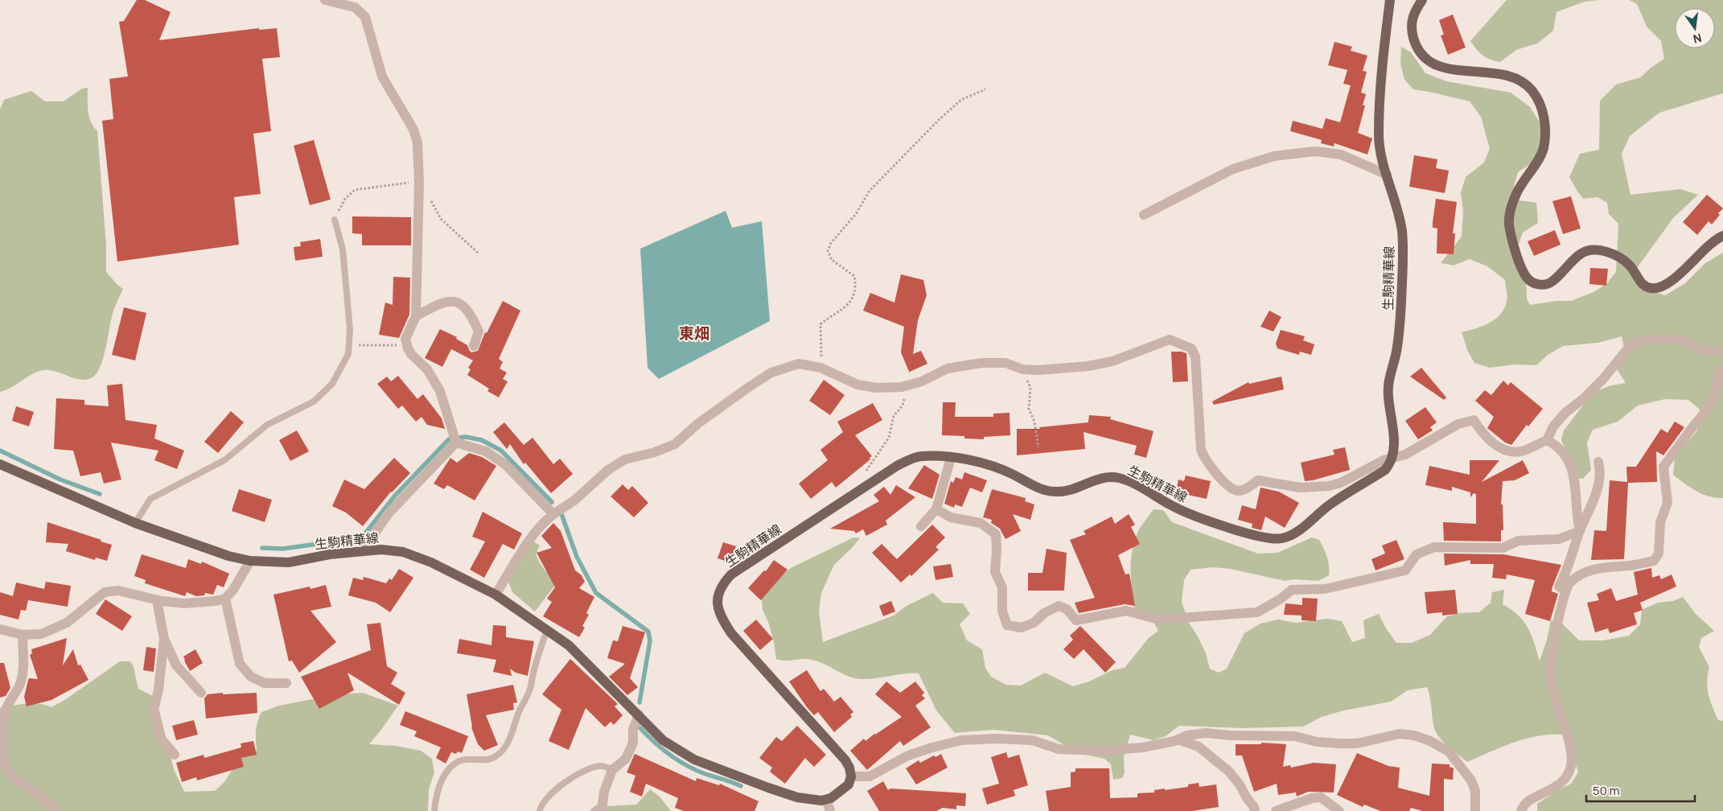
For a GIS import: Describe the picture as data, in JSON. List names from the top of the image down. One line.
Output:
{"streets":{"main road":["生駒精華線"]},"districts":["東畑"],"scale_bar":"50 m","north":"bottom"}
